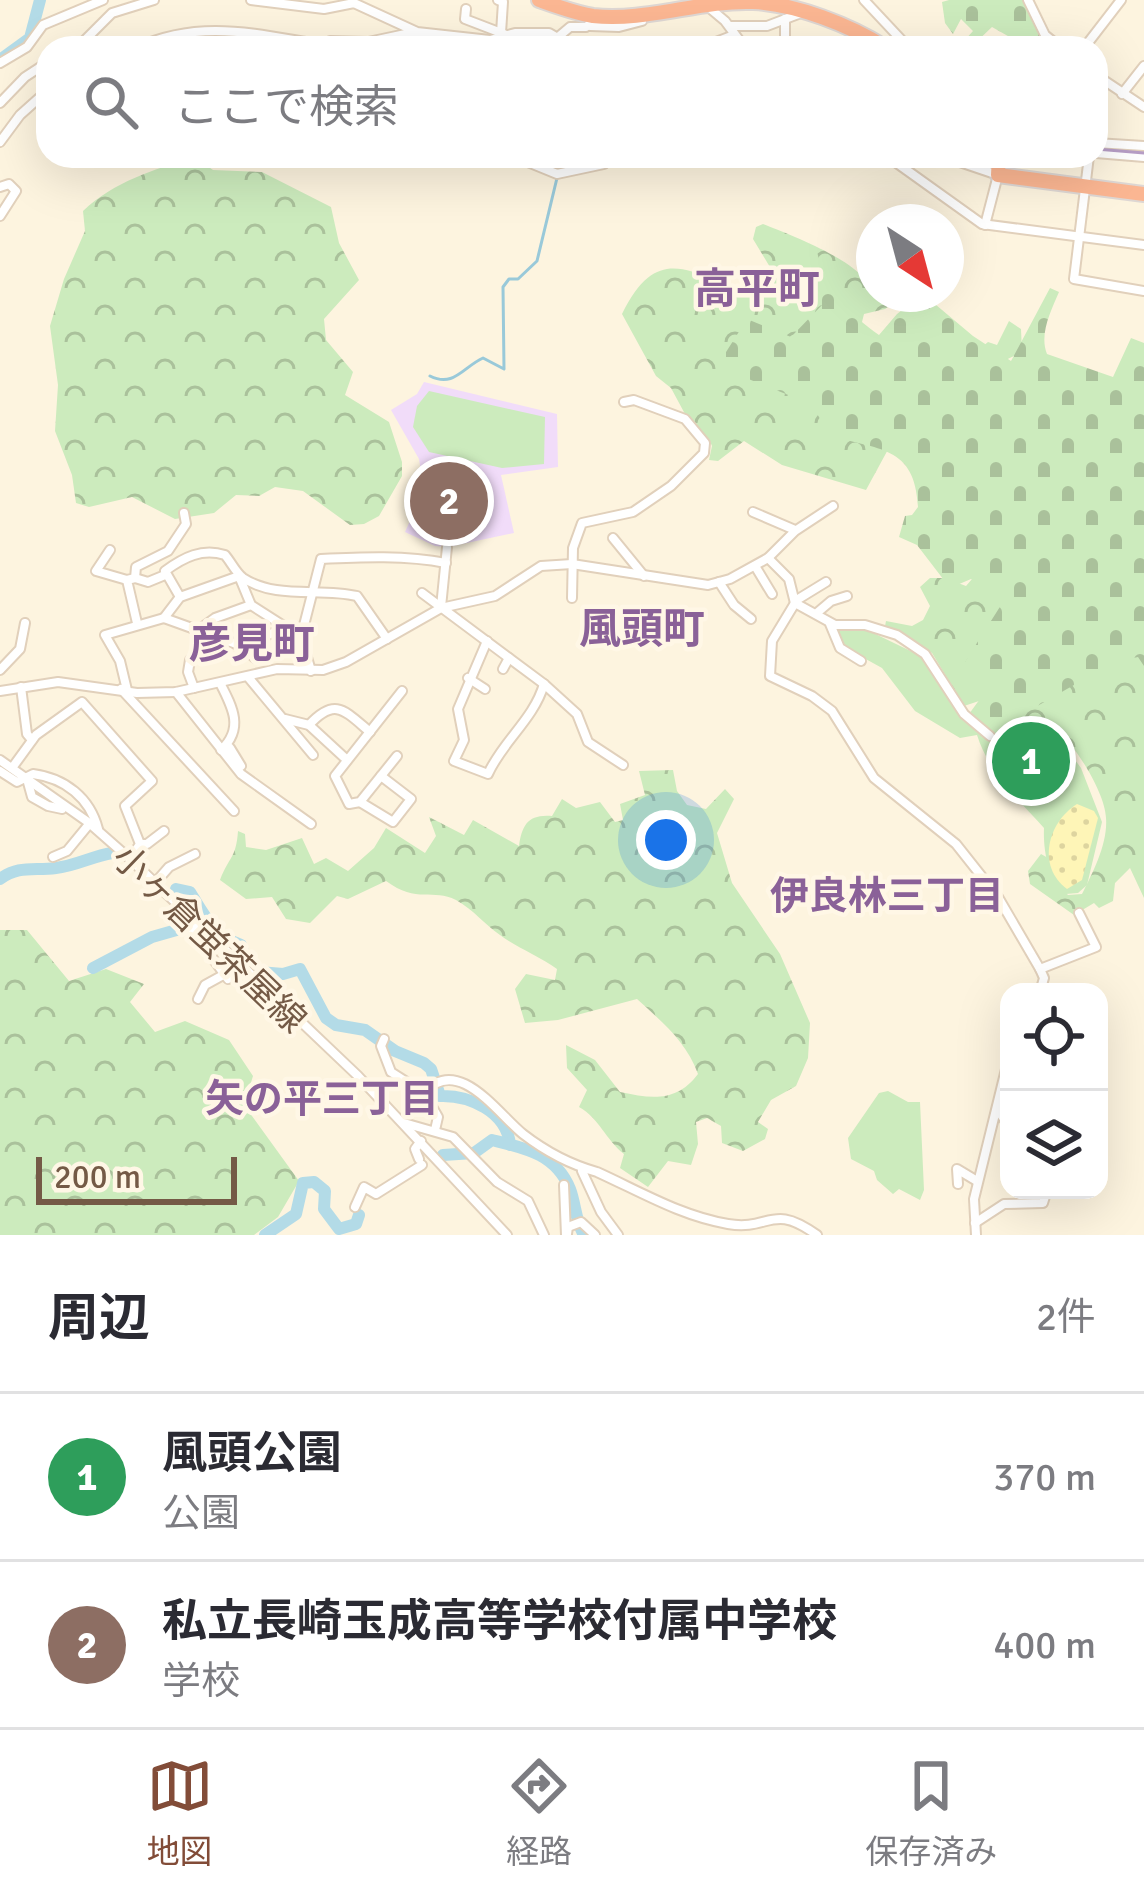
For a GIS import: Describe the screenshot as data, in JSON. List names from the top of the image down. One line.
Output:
{"streets":{"street":["小ヶ倉蛍茶屋線"]},"districts":["高平町","風頭町","彦見町","伊良林三丁目","矢の平三丁目"],"scale_bar":"200 m","north":"bottom right","page":{"search":"ここで検索","pins":["2","1"],"scale":"200 m","heading":["周辺","2件"],"list":[{"mark":"1","name":"風頭公園","note":"公園","value":"370 m"},{"mark":"2","name":"私立長崎玉成高等学校付属中学校","note":"学校","value":"400 m"}],"nav":["地図","経路","保存済み"]}}
